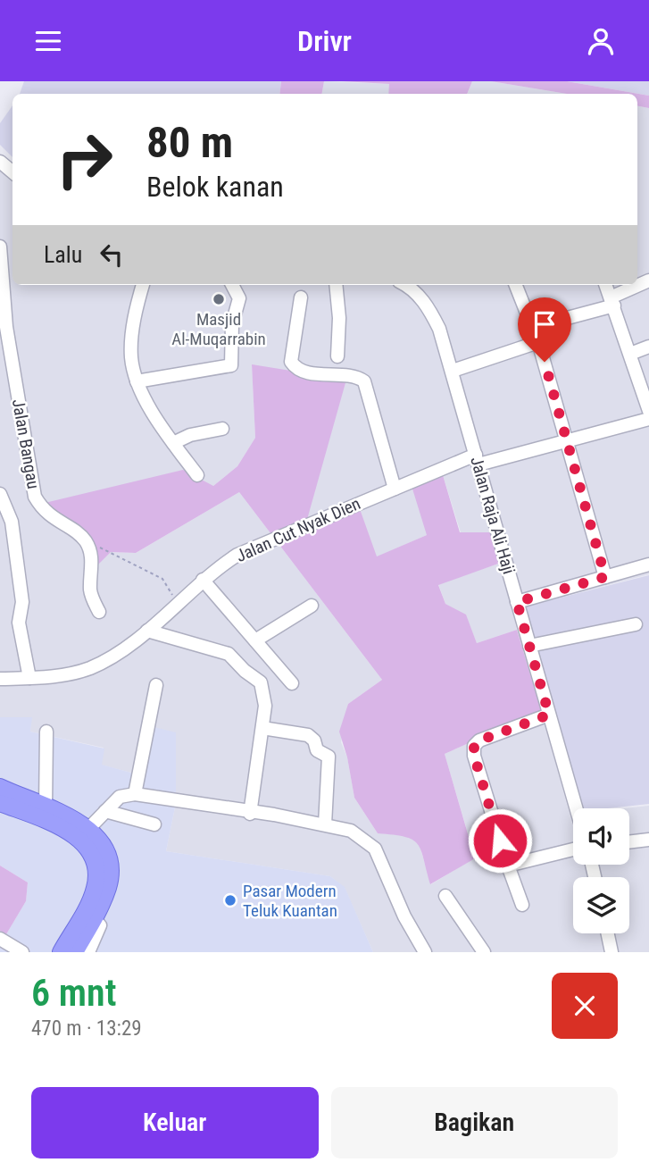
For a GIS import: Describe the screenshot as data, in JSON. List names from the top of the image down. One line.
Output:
{"streets":{"street":["Jalan Bangau","Jalan Raja Ali Haji","Jalan Cut Nyak Dien"]},"crossings":[["Jalan Raja Ali Haji","Jalan Cut Nyak Dien"]],"places":["Masjid Al-Muqarrabin","Pasar Modern Teluk Kuantan"],"page":{"header":"Drivr","turn":["80 m","Belok kanan"],"then":"Lalu","heading":["6 mnt","470 m · 13:29"],"buttons":["Keluar","Bagikan"]}}
